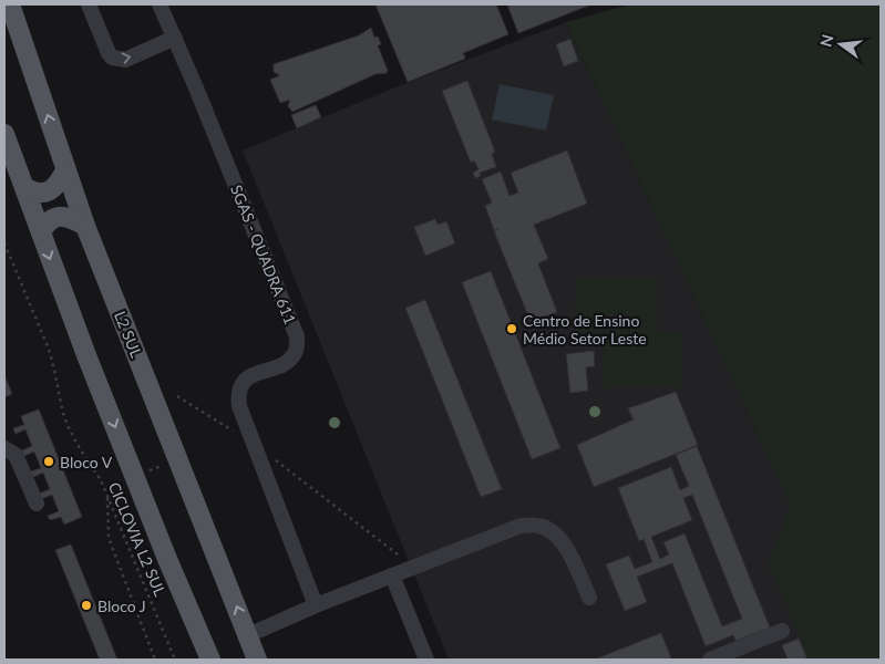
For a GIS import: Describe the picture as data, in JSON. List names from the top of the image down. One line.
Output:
{"streets":{"main road":["L2 SUL"],"street":["SGAS - QUADRA 611"],"path":["CICLOVIA L2 SUL"]},"places":["Centro de Ensino Médio Setor Leste","Bloco V","Bloco J"],"north":"left"}
